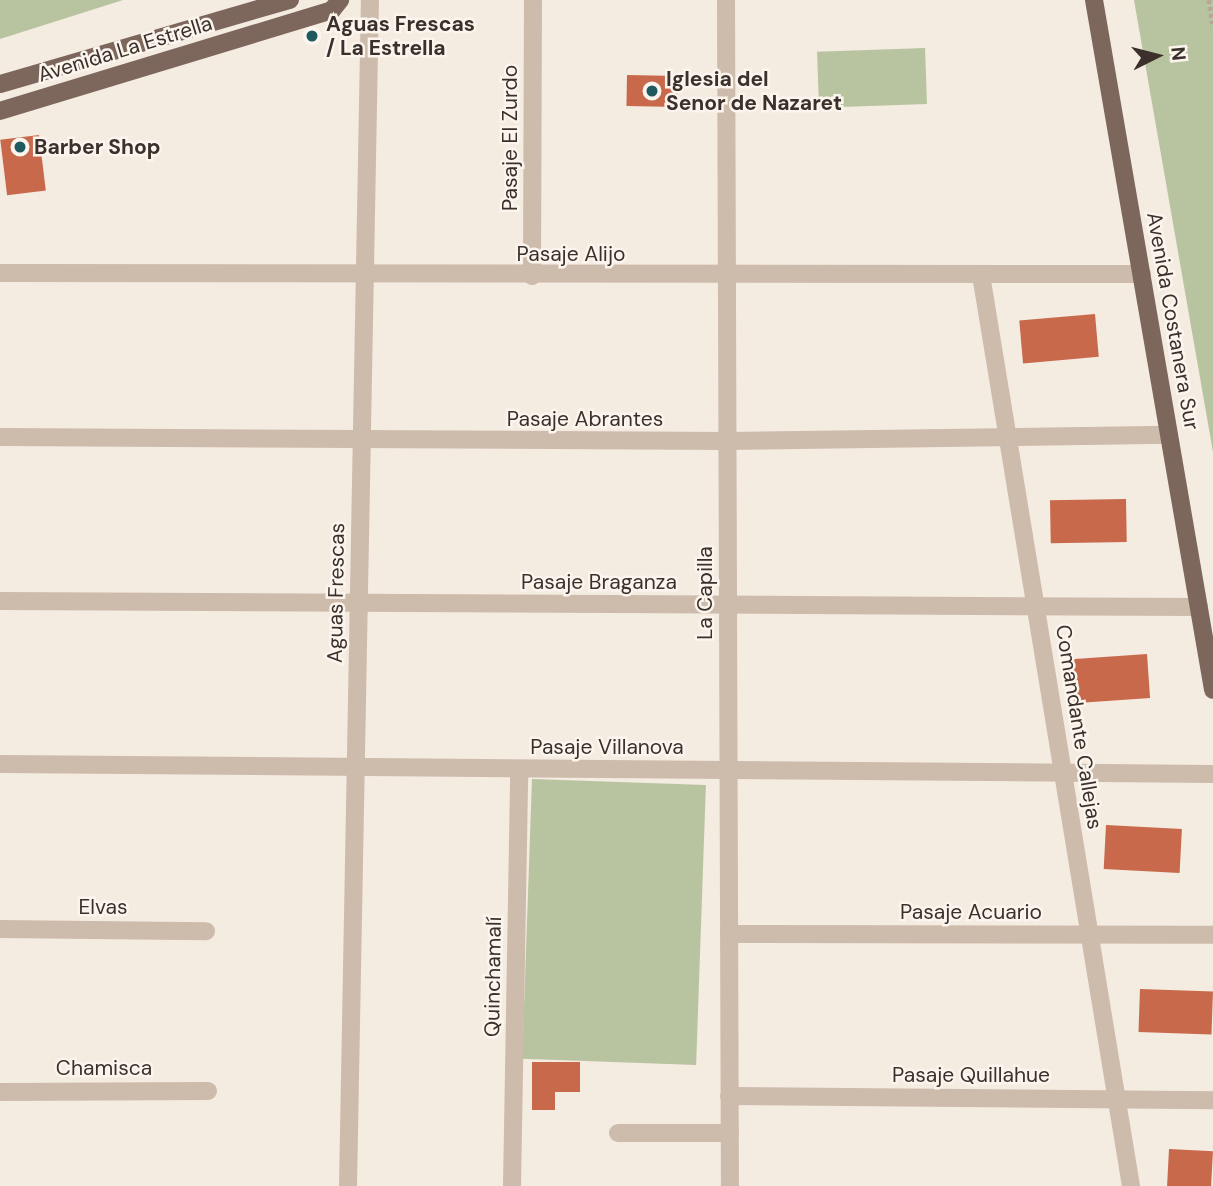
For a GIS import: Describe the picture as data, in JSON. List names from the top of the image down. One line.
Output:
{"streets":{"main road":["Avenida La Estrella","Avenida Costanera Sur"],"street":["Pasaje El Zurdo","Pasaje Alijo","Pasaje Abrantes","Pasaje Braganza","Aguas Frescas","La Capilla","Comandante Callejas","Pasaje Villanova","Elvas","Pasaje Acuario","Quinchamalí","Chamisca","Pasaje Quillahue"]},"crossings":[["Pasaje El Zurdo","Pasaje Alijo"],["Pasaje Alijo","Avenida Costanera Sur"],["Pasaje Alijo","Aguas Frescas"],["Pasaje Alijo","La Capilla"],["Pasaje Alijo","Comandante Callejas"],["Avenida Costanera Sur","Pasaje Abrantes"],["Avenida Costanera Sur","Pasaje Braganza"],["Pasaje Abrantes","Aguas Frescas"],["Pasaje Abrantes","La Capilla"],["Pasaje Abrantes","Comandante Callejas"],["Pasaje Braganza","Aguas Frescas"],["Pasaje Braganza","La Capilla"],["Pasaje Braganza","Comandante Callejas"],["Aguas Frescas","Pasaje Villanova"],["La Capilla","Pasaje Villanova"],["La Capilla","Pasaje Acuario"],["La Capilla","Pasaje Quillahue"],["Comandante Callejas","Pasaje Villanova"],["Comandante Callejas","Pasaje Acuario"],["Comandante Callejas","Pasaje Quillahue"],["Pasaje Villanova","Quinchamalí"]],"places":["Aguas Frescas / La Estrella","Iglesia del Senor de Nazaret","Barber Shop"],"north":"right"}
